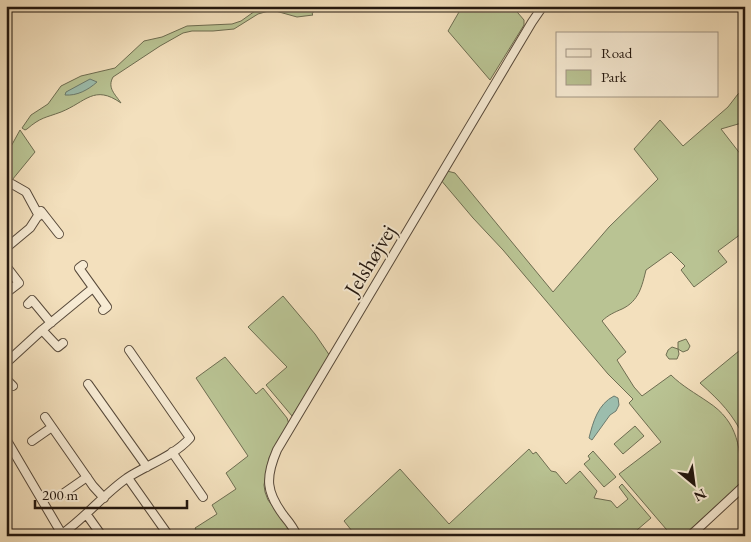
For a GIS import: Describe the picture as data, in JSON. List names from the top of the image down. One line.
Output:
{"streets":{"street":["Jelshøjvej"]},"legend":["Road","Park"],"scale_bar":"200 m","north":"bottom right"}
